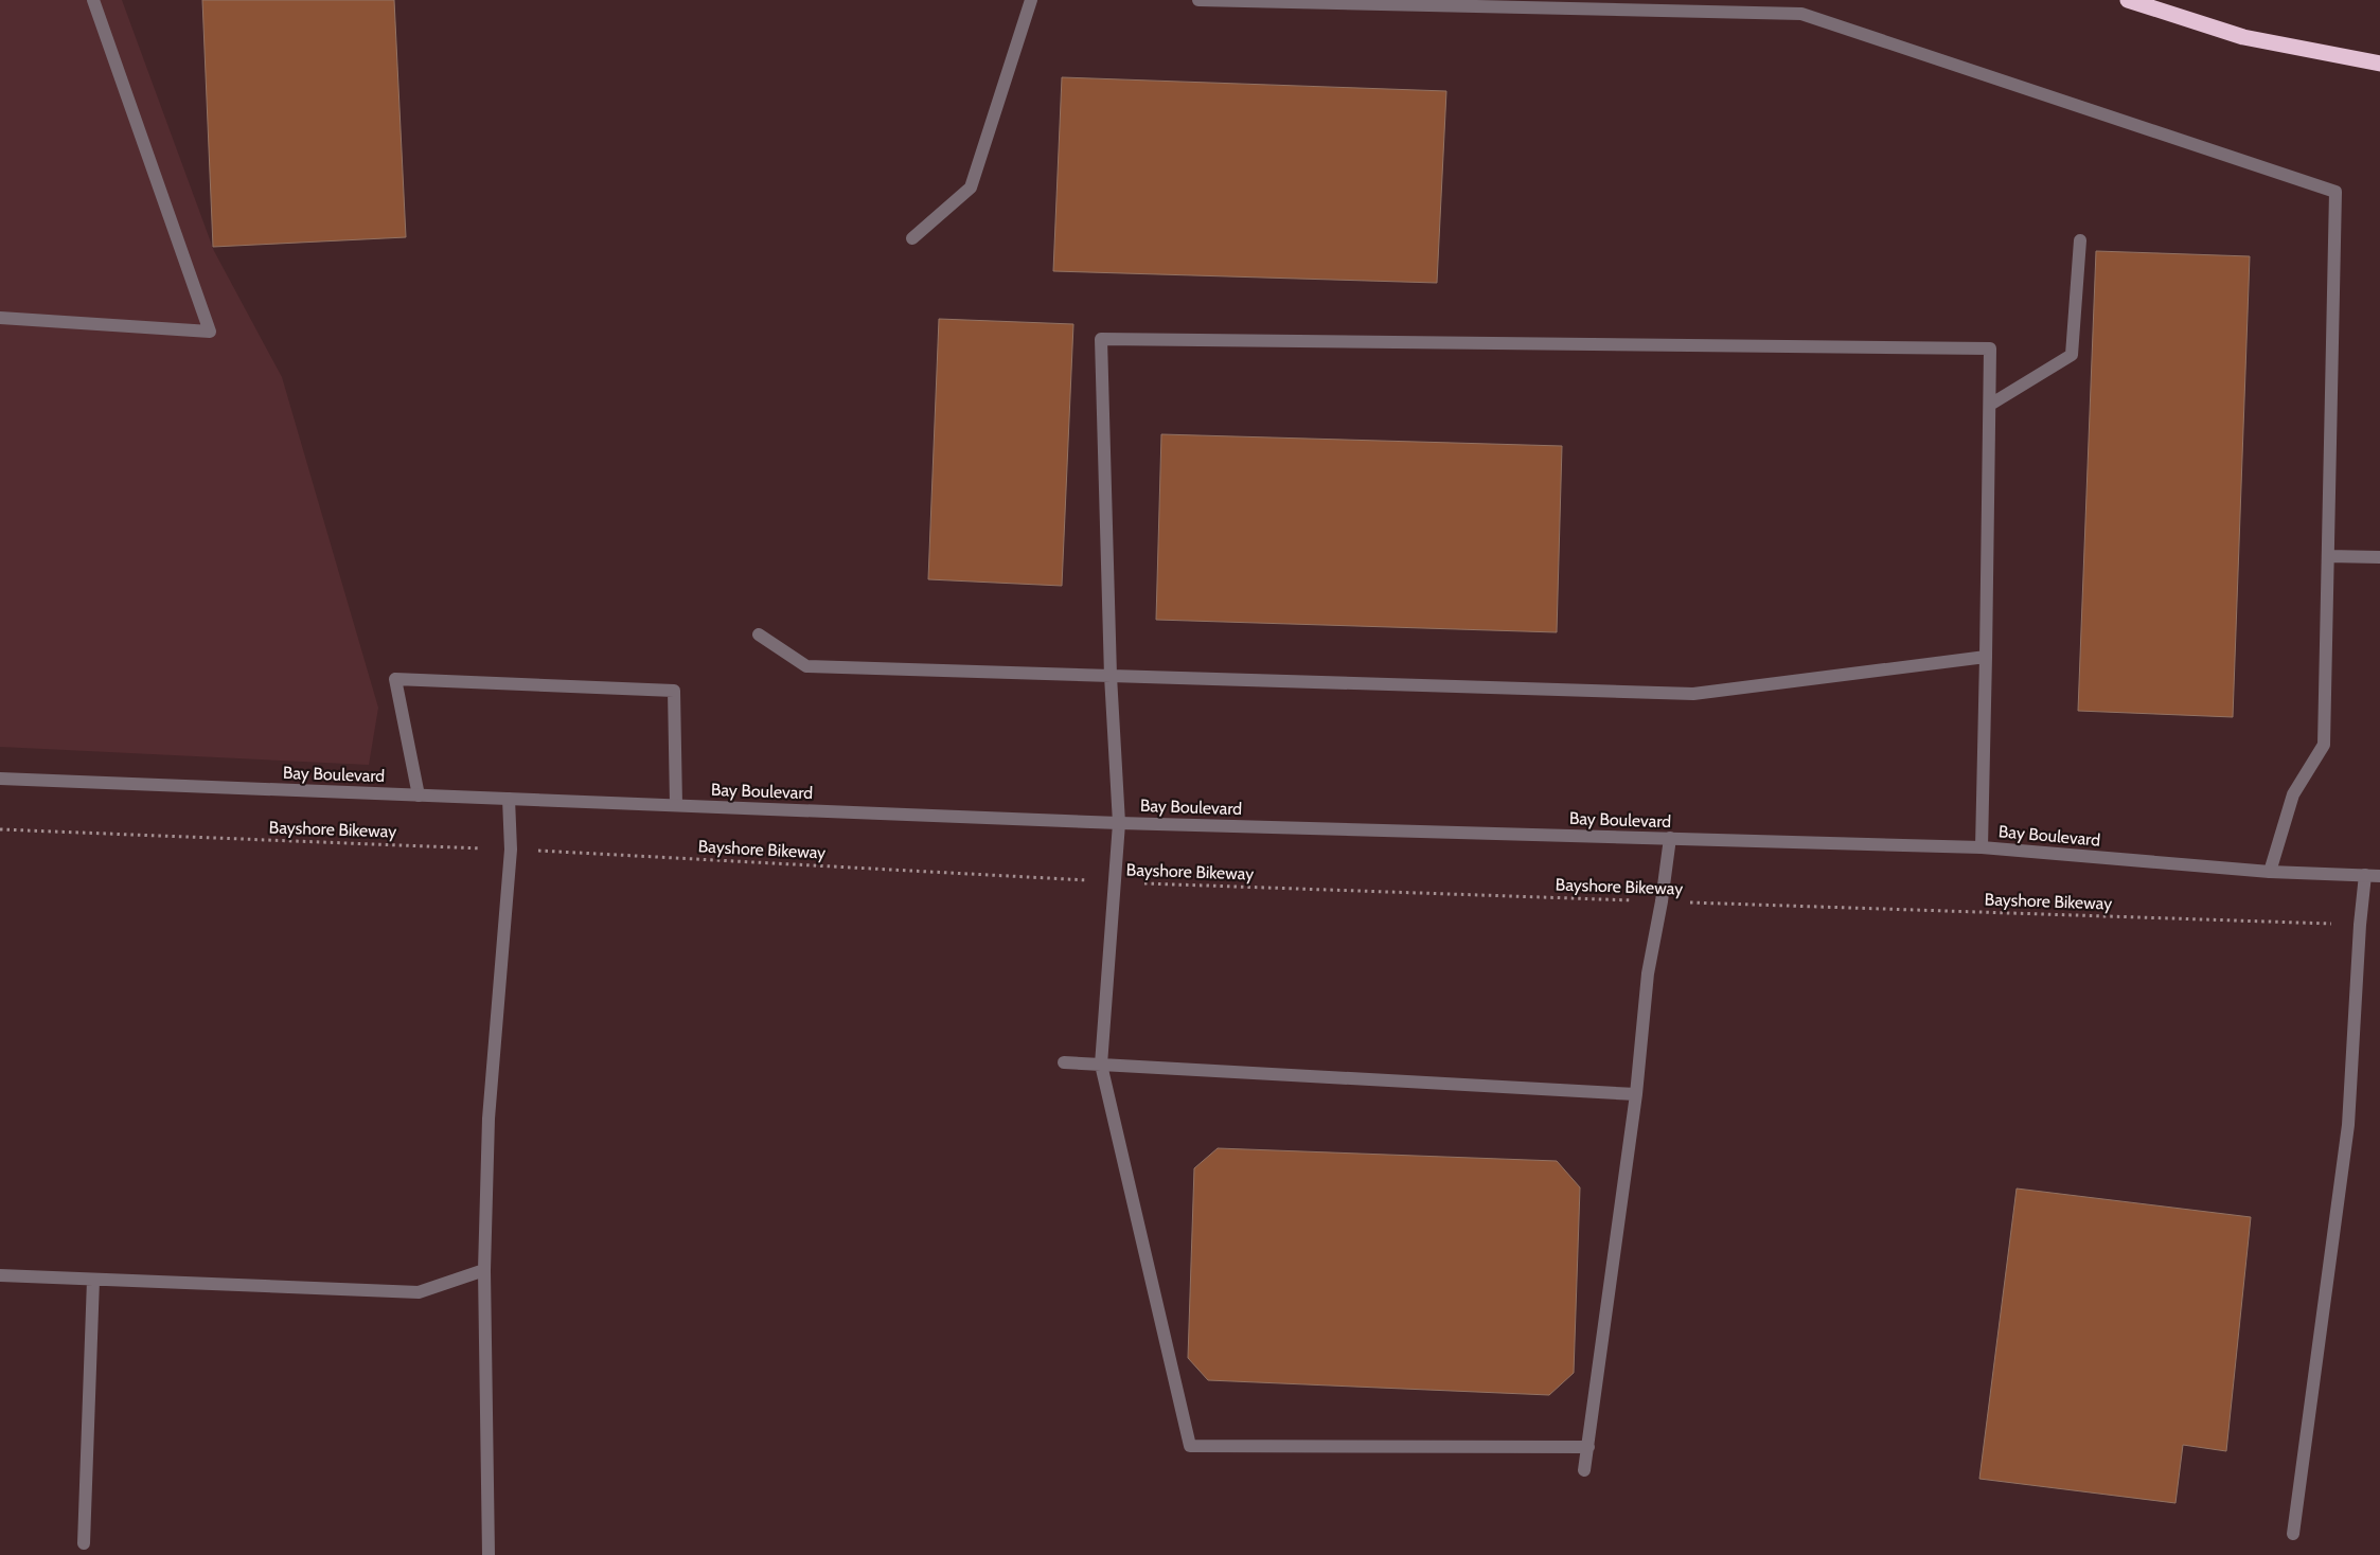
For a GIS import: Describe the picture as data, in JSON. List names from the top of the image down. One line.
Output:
{"streets":{"street":["Bay Boulevard"],"path":["Bayshore Bikeway"]}}
